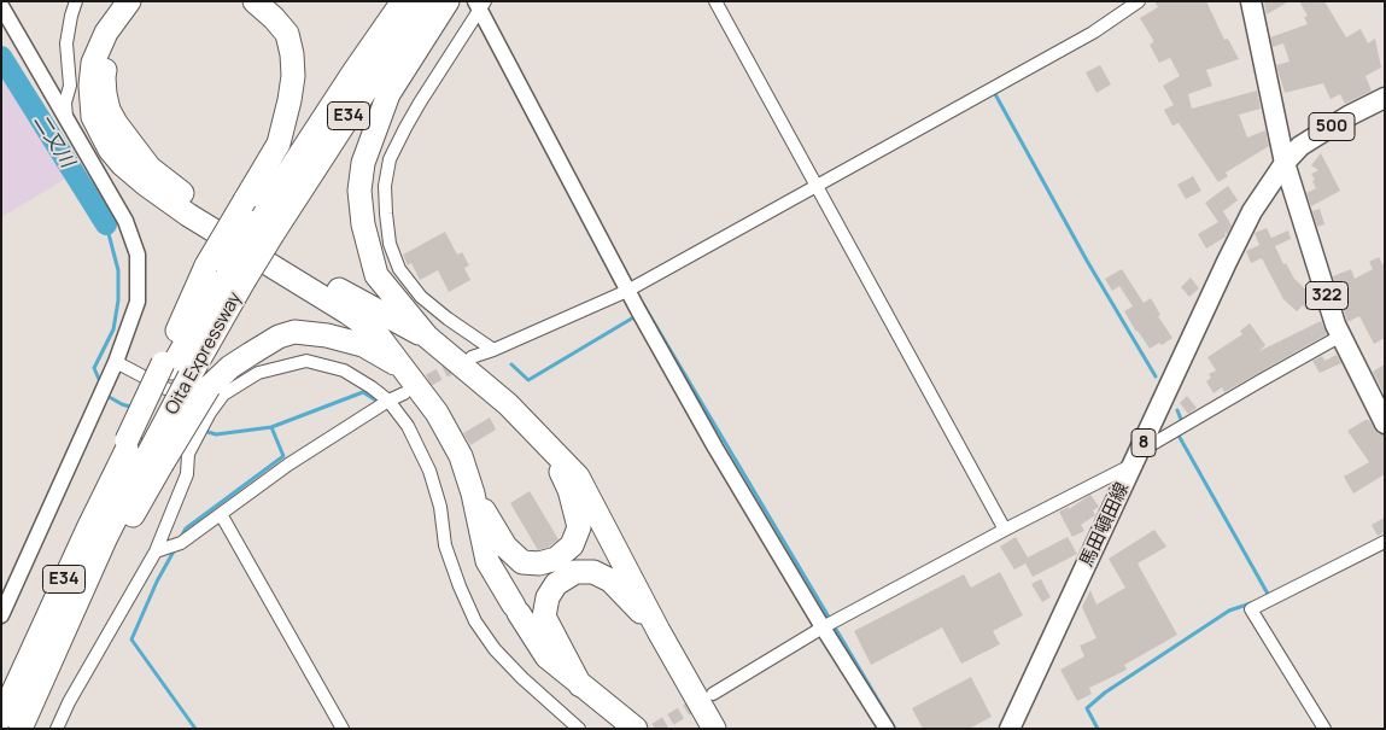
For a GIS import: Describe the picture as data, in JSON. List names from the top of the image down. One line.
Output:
{"streets":{"highway":["E34","Oita Expressway"],"main road":["500","322","8","馬田頓田線"]},"crossings":[["500","322"],["500","馬田頓田線"],["322","馬田頓田線"]],"water":["二又川"]}
